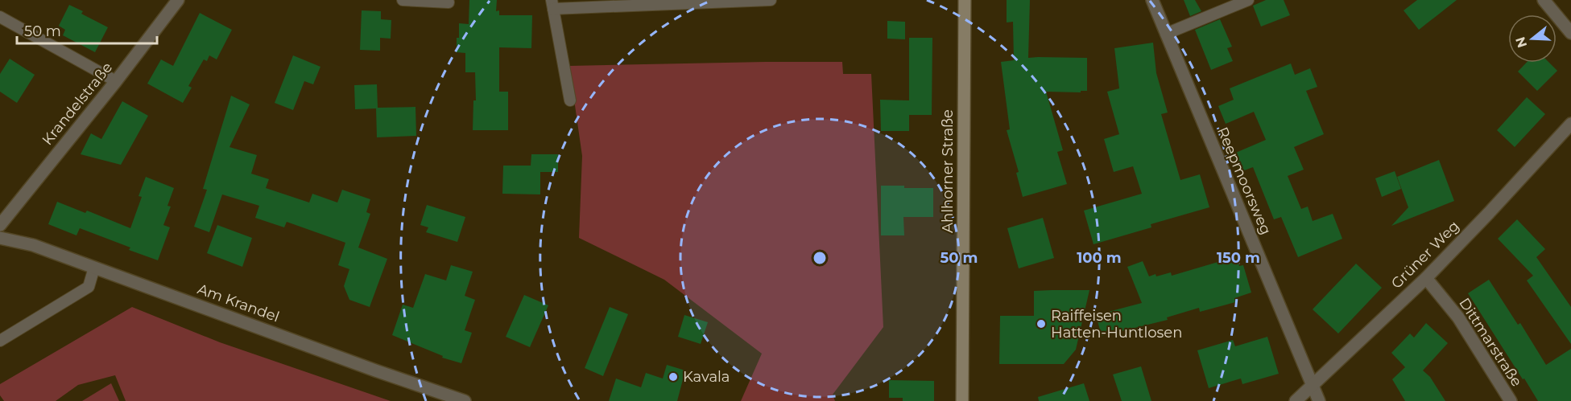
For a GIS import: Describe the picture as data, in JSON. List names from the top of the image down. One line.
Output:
{"streets":{"street":["Krandelstraße","Ahlhorner Straße","Reepmoorsweg","Grüner Weg","Am Krandel","Dittmarstraße"]},"crossings":[["Reepmoorsweg","Grüner Weg"],["Grüner Weg","Dittmarstraße"]],"places":["Raiffeisen Hatten-Huntlosen","Kavala"],"scale_bar":"50 m","north":"left","rings":["50 m","100 m","150 m"]}
